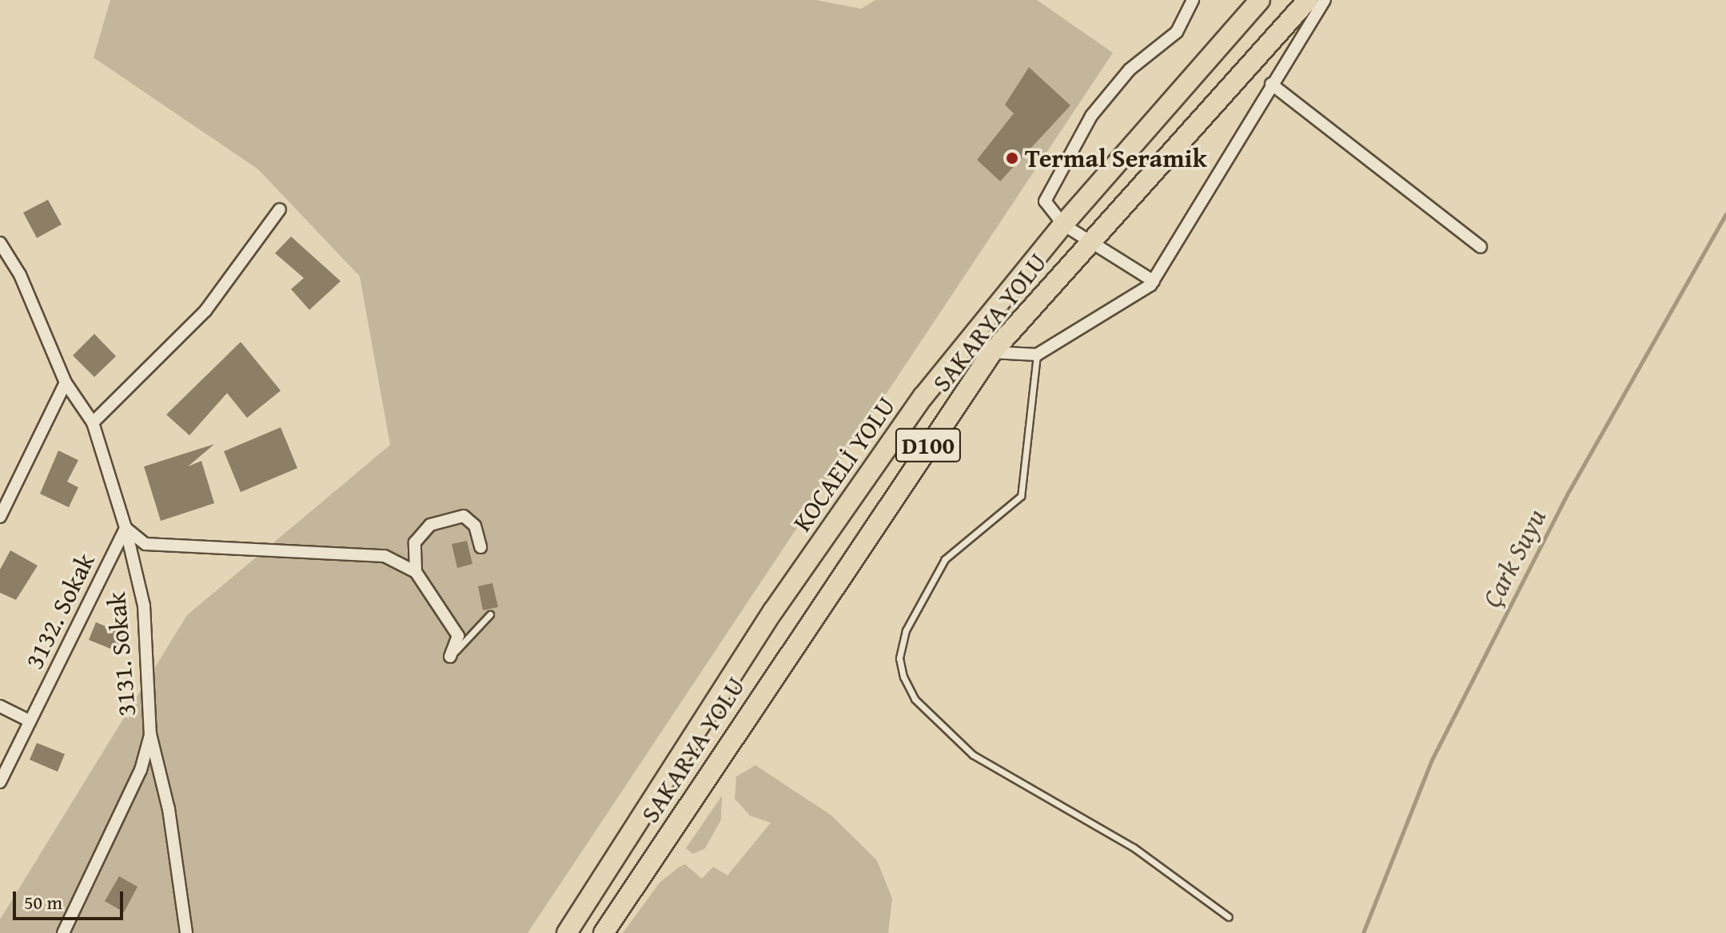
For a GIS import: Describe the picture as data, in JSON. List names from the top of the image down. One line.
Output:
{"streets":{"highway":["SAKARYA YOLU","D100","KOCAELİ YOLU"],"street":["3132. Sokak","3131. Sokak"]},"crossings":[["3132. Sokak","3131. Sokak"]],"water":["Çark Suyu"],"places":["Termal Seramik"],"scale_bar":"50 m"}
